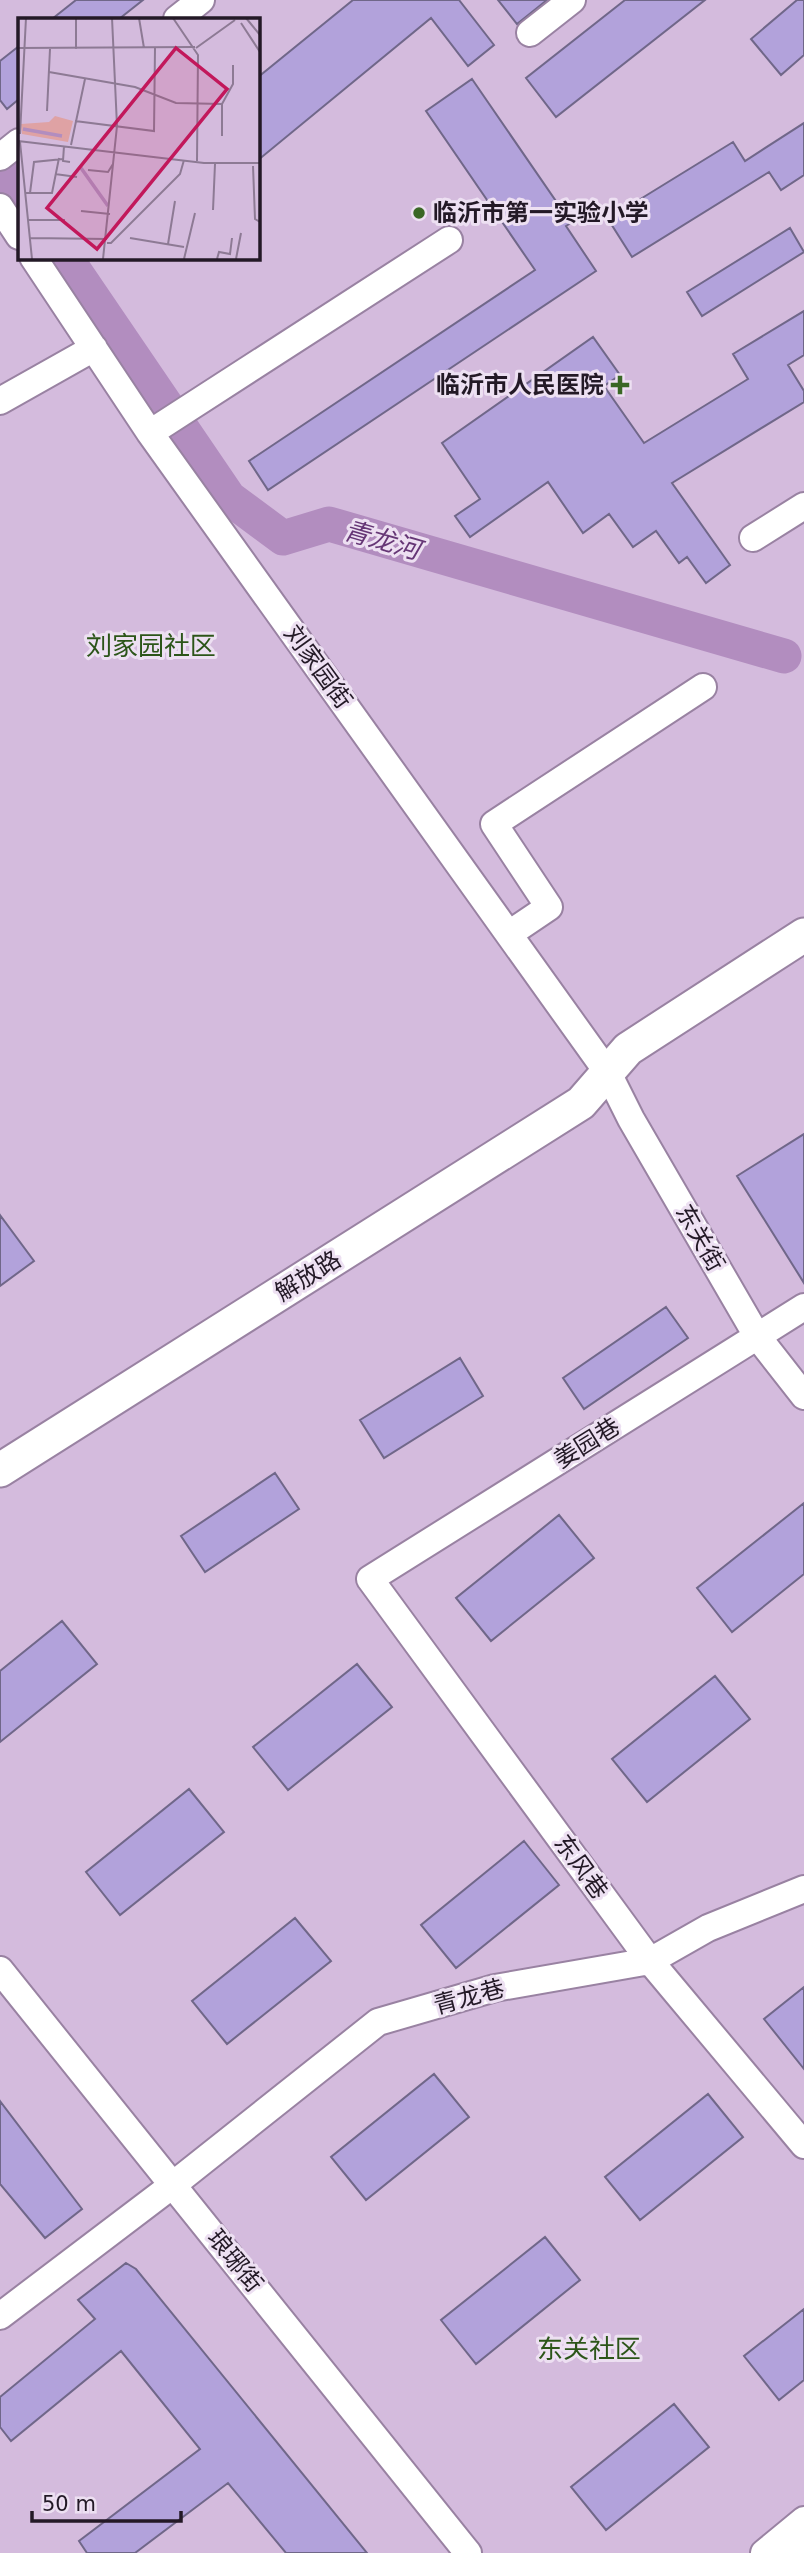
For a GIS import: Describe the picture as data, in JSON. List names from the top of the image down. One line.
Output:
{"streets":{"main road":["解放路"],"street":["刘家园街","东关街","姜园巷","东风巷","青龙巷","琅琊街"]},"crossings":[["刘家园街","东关街"],["刘家园街","解放路"],["东关街","解放路"],["东关街","姜园巷"],["姜园巷","东风巷"],["东风巷","青龙巷"],["青龙巷","琅琊街"]],"districts":["刘家园社区","东关社区"],"water":["青龙河"],"places":{"other":["临沂市第一实验小学"],"health":["临沂市人民医院"]},"scale_bar":"50 m"}
